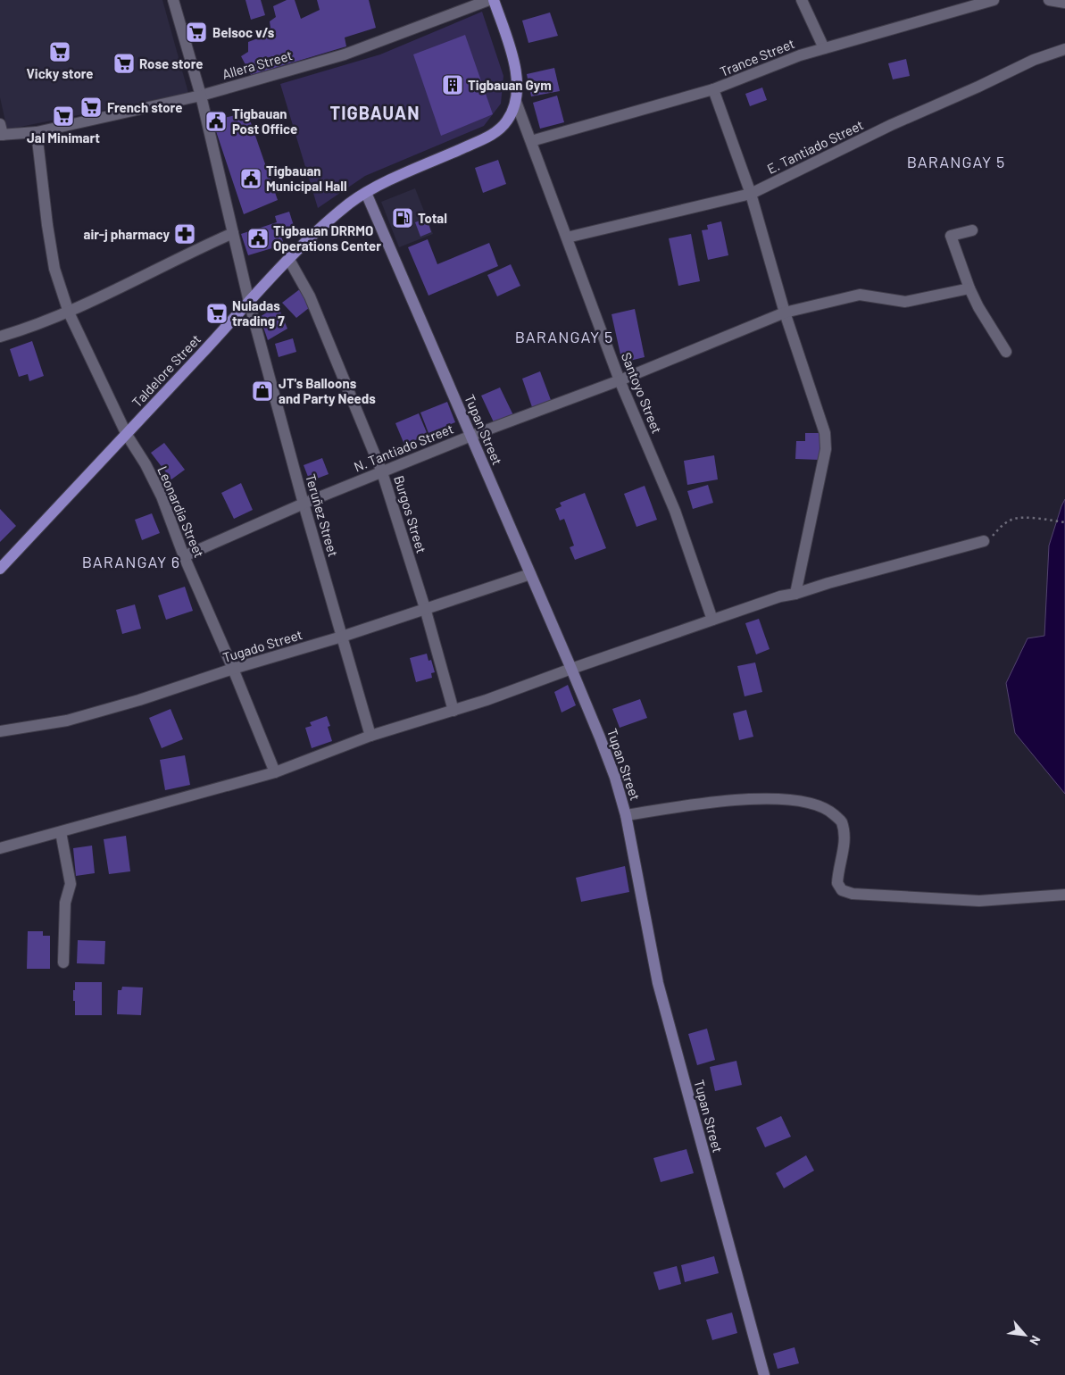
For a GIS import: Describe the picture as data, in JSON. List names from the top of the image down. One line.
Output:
{"streets":{"main road":["Taldelore Street","Tupan Street"],"street":["Trance Street","Allera Street","E. Tantiado Street","Santoyo Street","N. Tantiado Street","Leonardia Street","Burgos Street","Teruñez Street","Tugado Street"]},"crossings":[["Trance Street","Santoyo Street"],["Allera Street","Leonardia Street"],["Allera Street","Teruñez Street"],["E. Tantiado Street","Santoyo Street"],["Taldelore Street","Santoyo Street"],["Taldelore Street","Tupan Street"],["Taldelore Street","Leonardia Street"],["Taldelore Street","Burgos Street"],["Taldelore Street","Teruñez Street"],["Santoyo Street","N. Tantiado Street"],["Tupan Street","N. Tantiado Street"],["Tupan Street","Tugado Street"],["N. Tantiado Street","Leonardia Street"],["N. Tantiado Street","Burgos Street"],["N. Tantiado Street","Teruñez Street"],["Leonardia Street","Tugado Street"],["Burgos Street","Tugado Street"],["Teruñez Street","Tugado Street"]],"districts":["TIGBAUAN","BARANGAY 5","BARANGAY 5","BARANGAY 6"],"places":{"supermarket":["Belsoc v/s","Vicky store","Rose store","French store","Jal Minimart","Nuladas trading 7"],"building":["Tigbauan Gym"],"public building":["Tigbauan Post Office","Tigbauan Municipal Hall","Tigbauan DRRMO Operations Center"],"fuel station":["Total"],"pharmacy":["air-j pharmacy"],"shop":["JT's Balloons and Party Needs"]},"north":"bottom right"}
